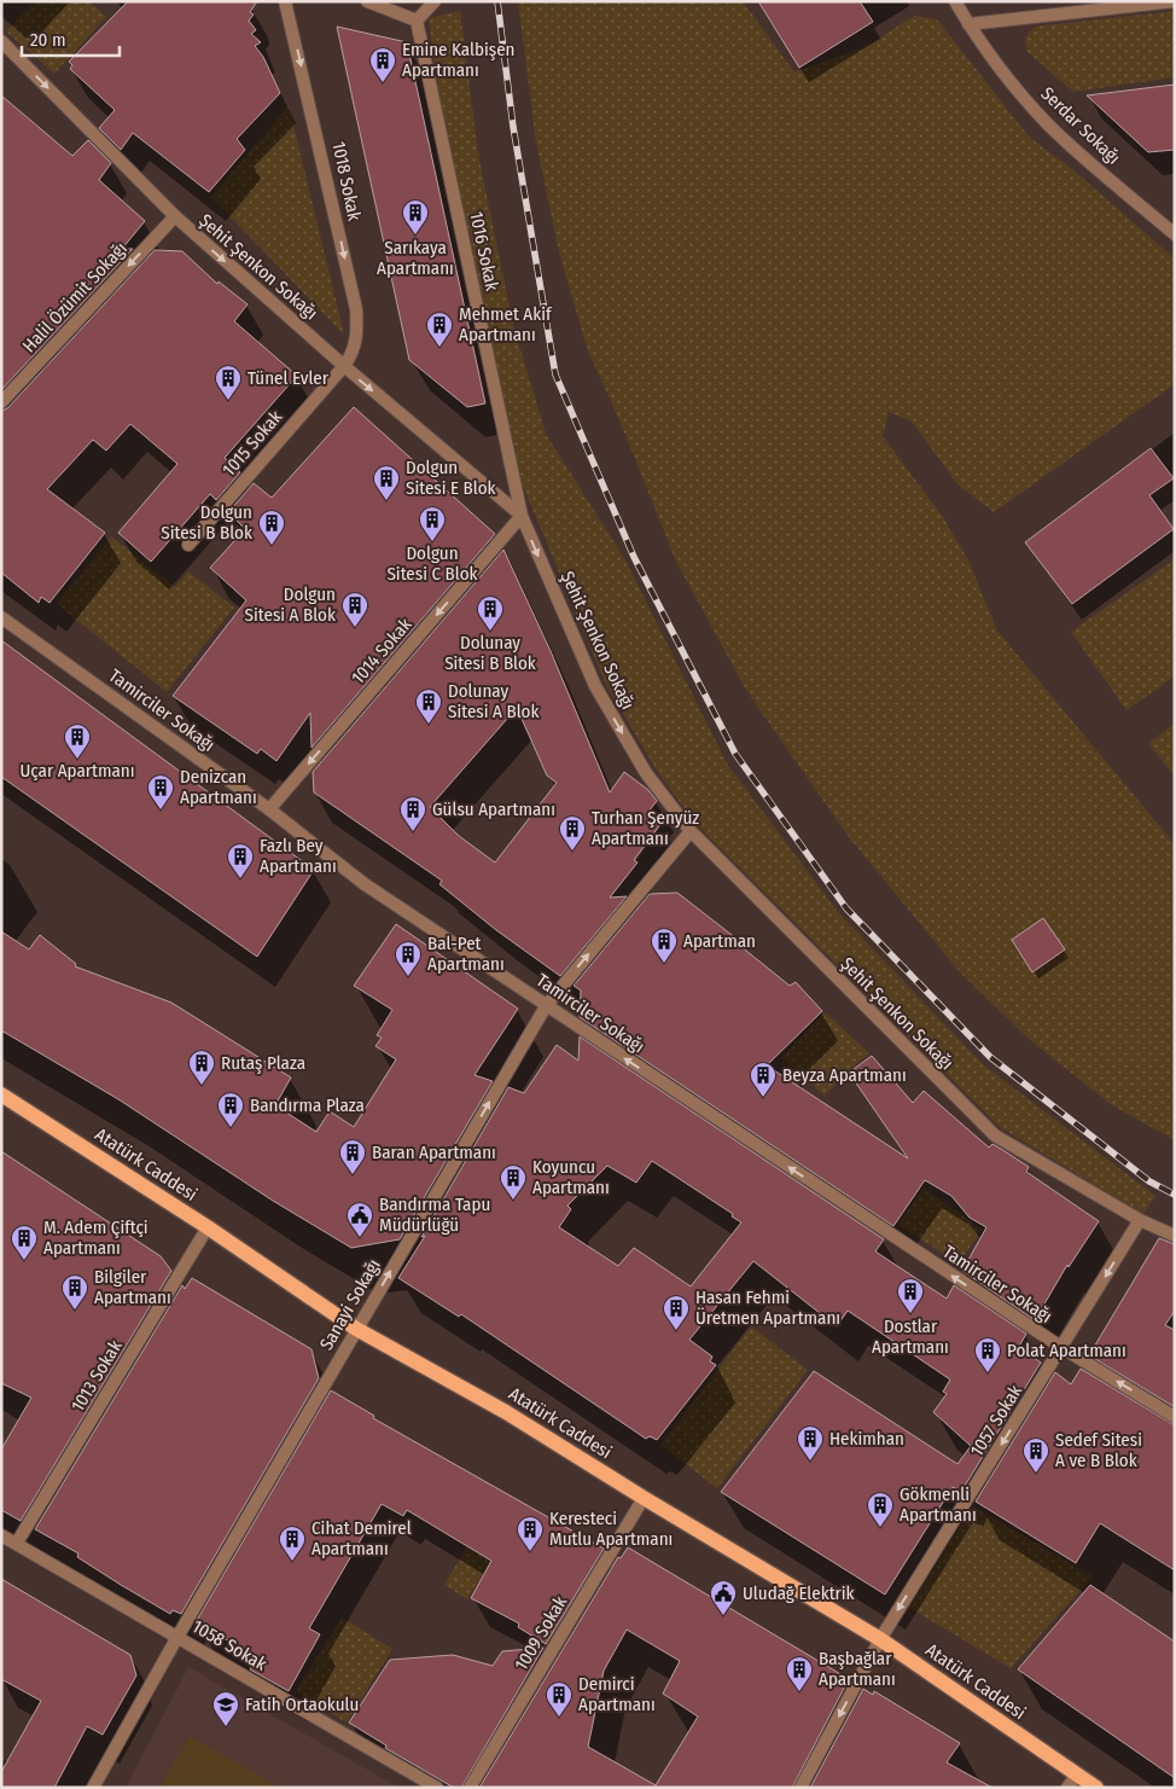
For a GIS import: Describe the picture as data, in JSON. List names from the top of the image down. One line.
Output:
{"streets":{"main road":["Atatürk Caddesi"],"street":["Serdar Sokağı","1018 Sokak","1016 Sokak","Şehit Şenkon Sokağı","Halil Özümit Sokağı","1015 Sokak","1014 Sokak","Tamirciler Sokağı","Sanayi Sokağı","1013 Sokak","1057 Sokak","1009 Sokak","1058 Sokak"]},"crossings":[["1018 Sokak","Şehit Şenkon Sokağı"],["1018 Sokak","1015 Sokak"],["1016 Sokak","Şehit Şenkon Sokağı"],["1016 Sokak","1014 Sokak"],["Şehit Şenkon Sokağı","Halil Özümit Sokağı"],["Şehit Şenkon Sokağı","1015 Sokak"],["Şehit Şenkon Sokağı","1014 Sokak"],["Şehit Şenkon Sokağı","Sanayi Sokağı"],["Şehit Şenkon Sokağı","1057 Sokak"],["1014 Sokak","Tamirciler Sokağı"],["Tamirciler Sokağı","Sanayi Sokağı"],["Tamirciler Sokağı","1057 Sokak"],["Atatürk Caddesi","Sanayi Sokağı"],["Atatürk Caddesi","1013 Sokak"],["Atatürk Caddesi","1057 Sokak"],["Atatürk Caddesi","1009 Sokak"],["Sanayi Sokağı","1058 Sokak"],["1013 Sokak","1058 Sokak"]],"one_way":["1018 Sokak","Şehit Şenkon Sokağı","Halil Özümit Sokağı","1014 Sokak","Tamirciler Sokağı","Sanayi Sokağı","1057 Sokak"],"places":{"building":["Emine Kalbişen Apartmanı","Sarıkaya Apartmanı","Mehmet Akif Apartmanı","Tünel Evler","Dolgun Sitesi E Blok","Dolgun Sitesi C Blok","Dolgun Sitesi B Blok","Dolgun Sitesi A Blok","Dolunay Sitesi B Blok","Dolunay Sitesi A Blok","Uçar Apartmanı","Denizcan Apartmanı","Gülsu Apartmanı","Turhan Şenyüz Apartmanı","Fazlı Bey Apartmanı","Apartman","Bal-Pet Apartmanı","Rutaş Plaza","Beyza Apartmanı","Bandırma Plaza","Baran Apartmanı","Koyuncu Apartmanı","M. Adem Çiftçi Apartmanı","Bilgiler Apartmanı","Dostlar Apartmanı","Hasan Fehmi Üretmen Apartmanı","Polat Apartmanı","Hekimhan","Sedef Sitesi A ve B Blok","Gökmenli Apartmanı","Keresteci Mutlu Apartmanı","Cihat Demirel Apartmanı","Başbağlar Apartmanı","Demirci Apartmanı"],"public building":["Bandırma Tapu Müdürlüğü","Uludağ Elektrik"],"school or university":["Fatih Ortaokulu"]},"scale_bar":"20 m"}
